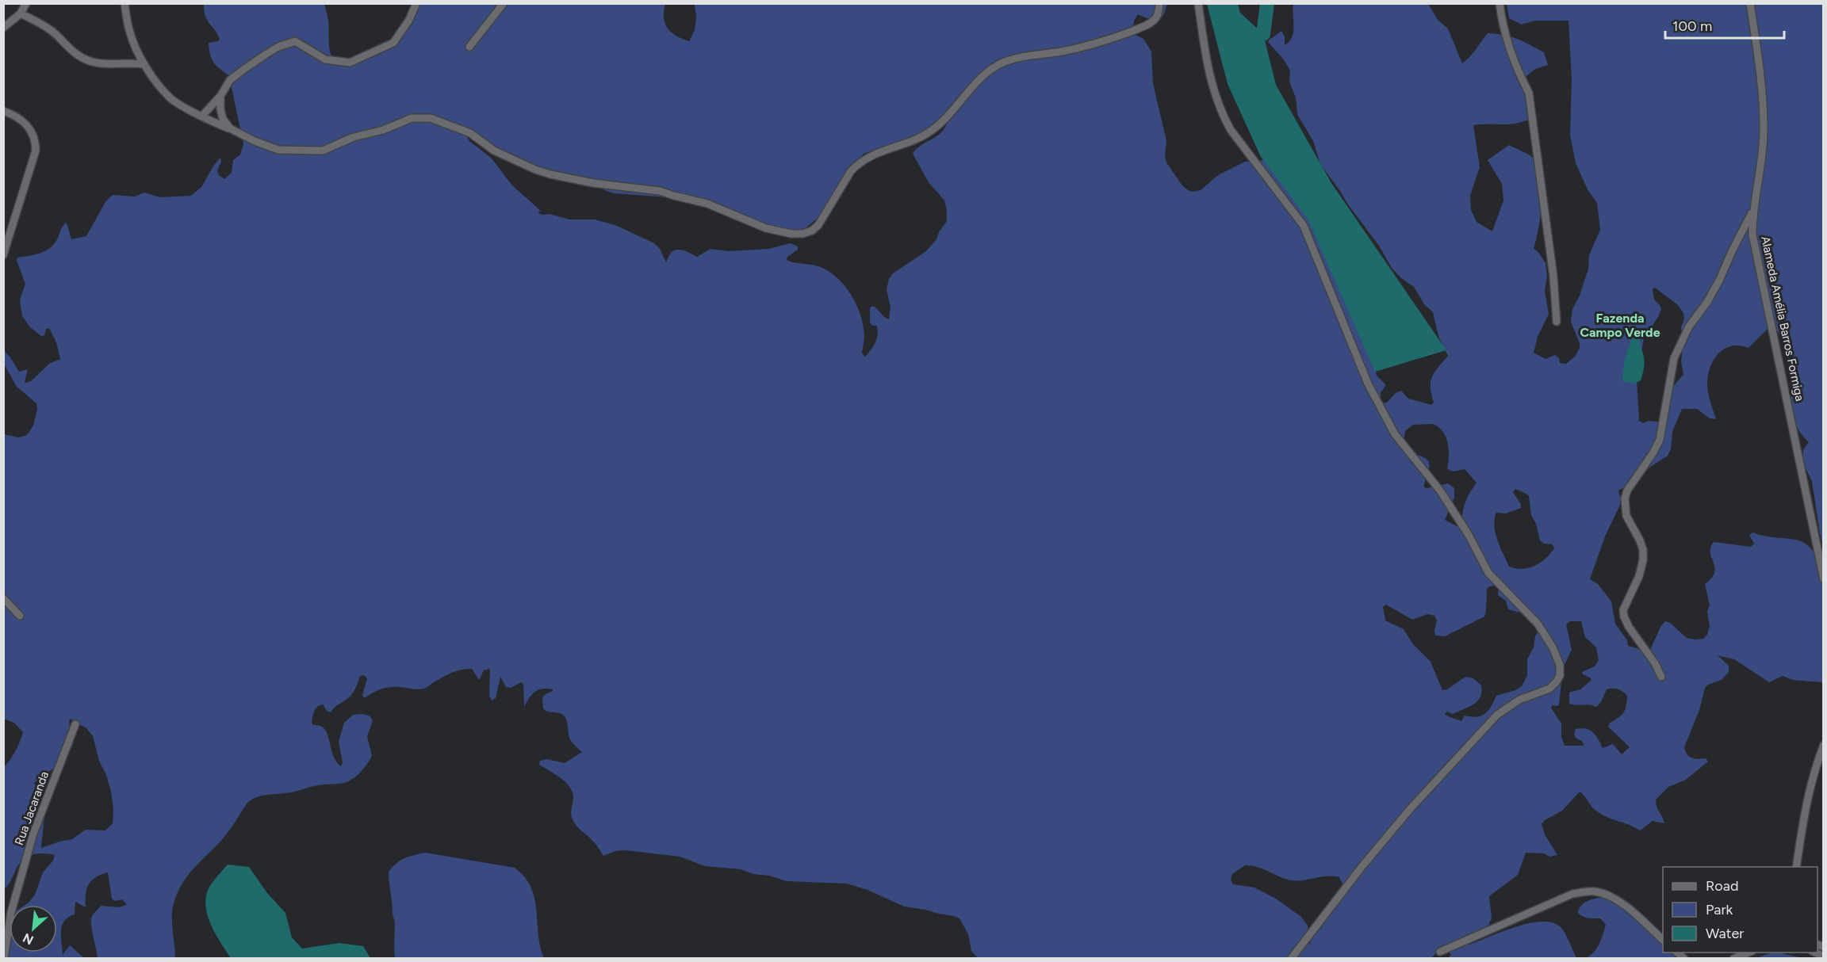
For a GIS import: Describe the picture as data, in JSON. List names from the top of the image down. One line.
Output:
{"streets":{"street":["Alameda Amélia Barros Formiga","Rua Jacaranda"]},"districts":["Fazenda Campo Verde"],"legend":["Road","Park","Water"],"scale_bar":"100 m","north":"bottom left"}
